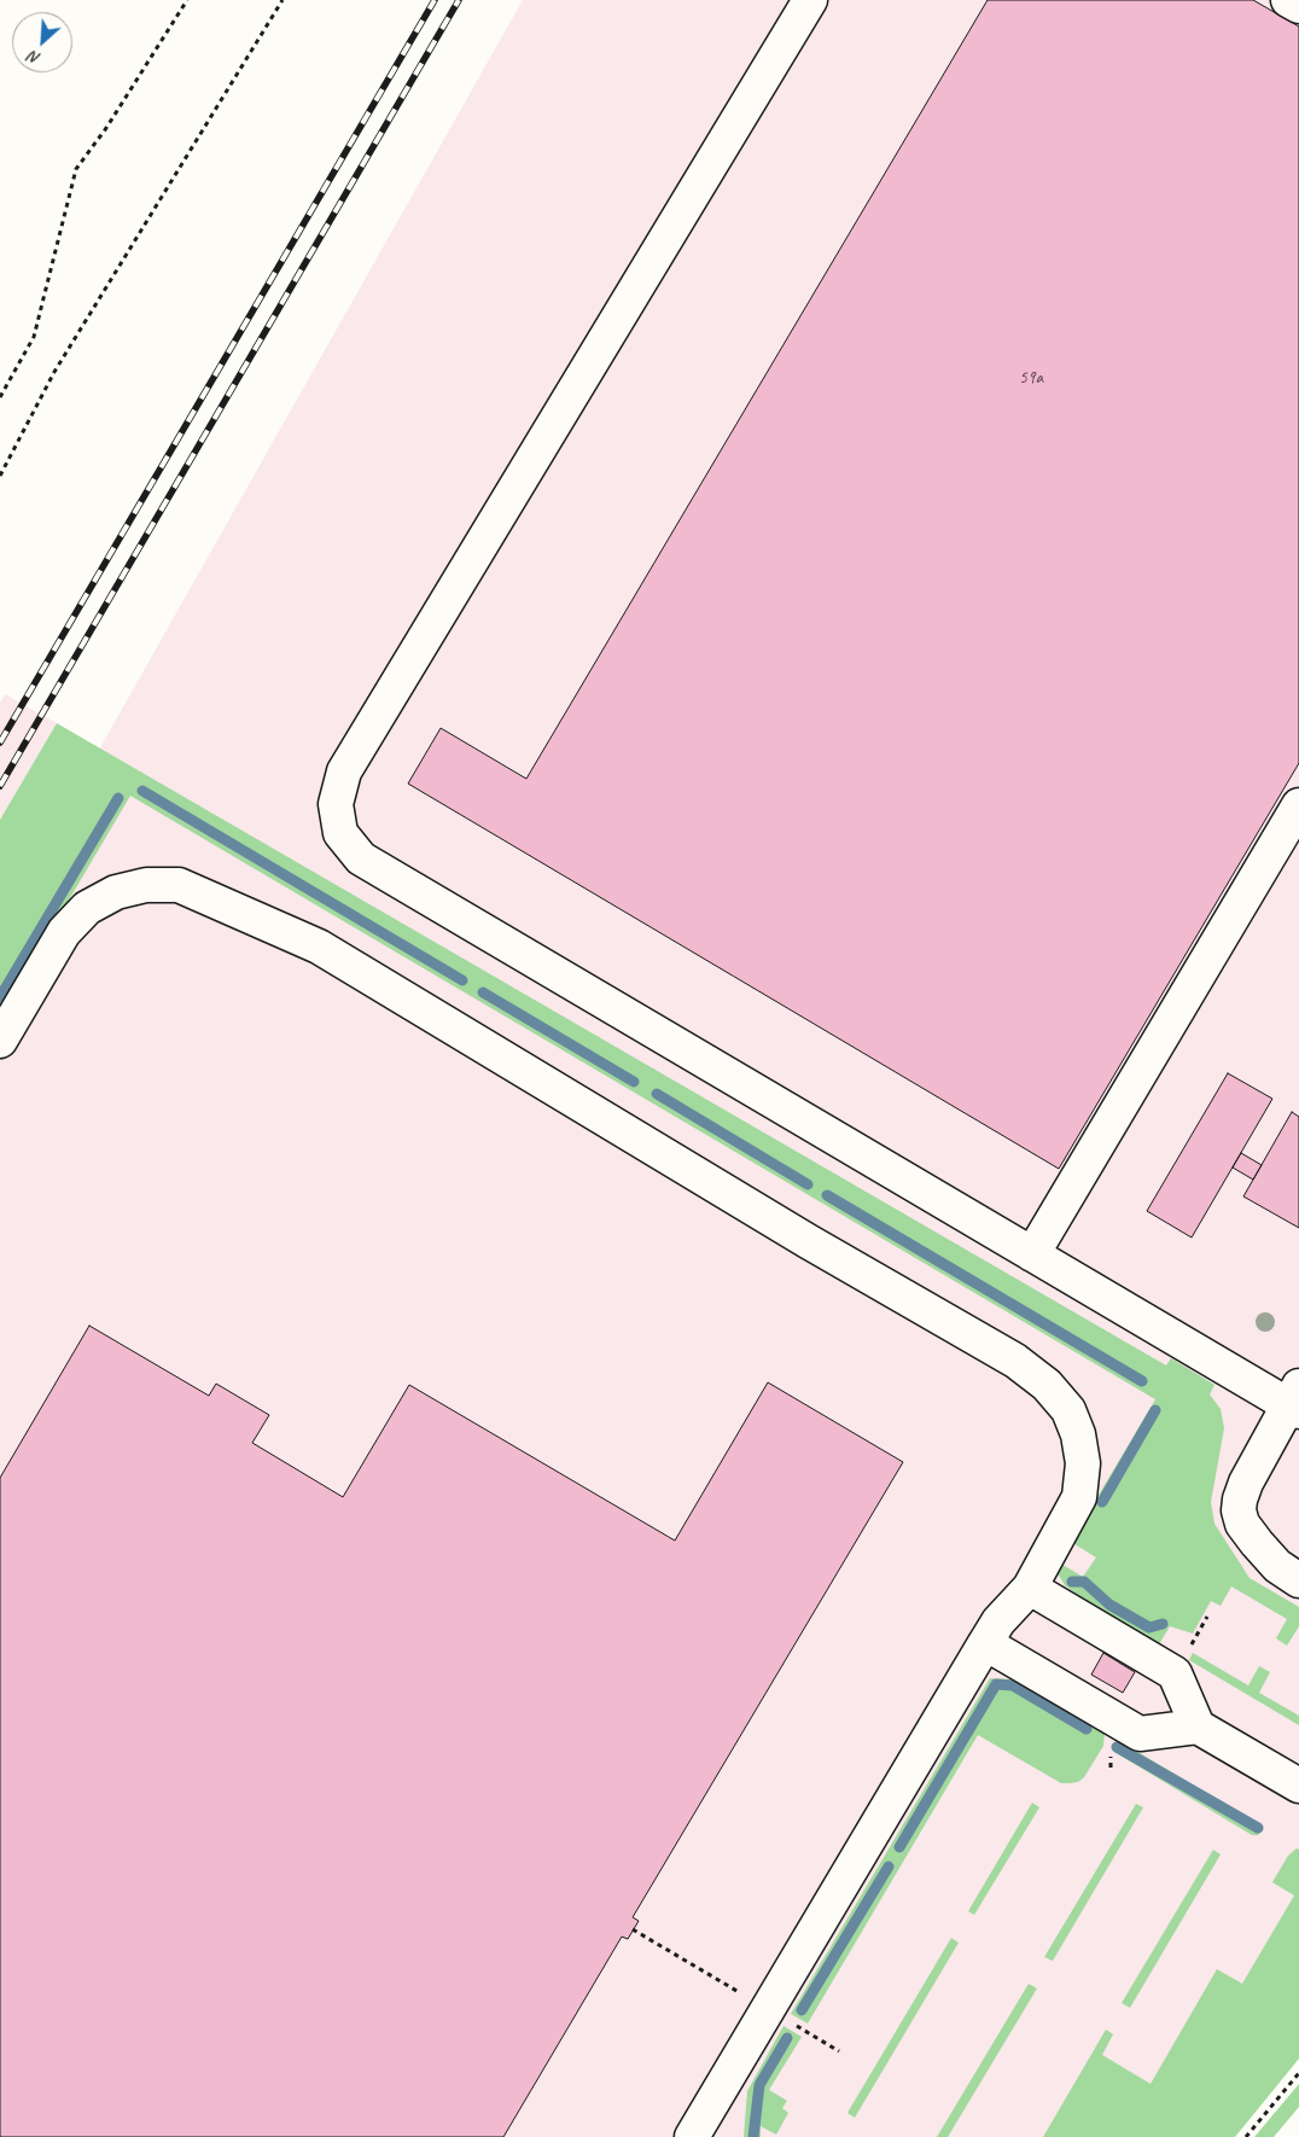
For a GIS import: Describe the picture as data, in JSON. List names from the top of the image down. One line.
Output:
{"house_numbers":["59a"],"north":"bottom left"}
